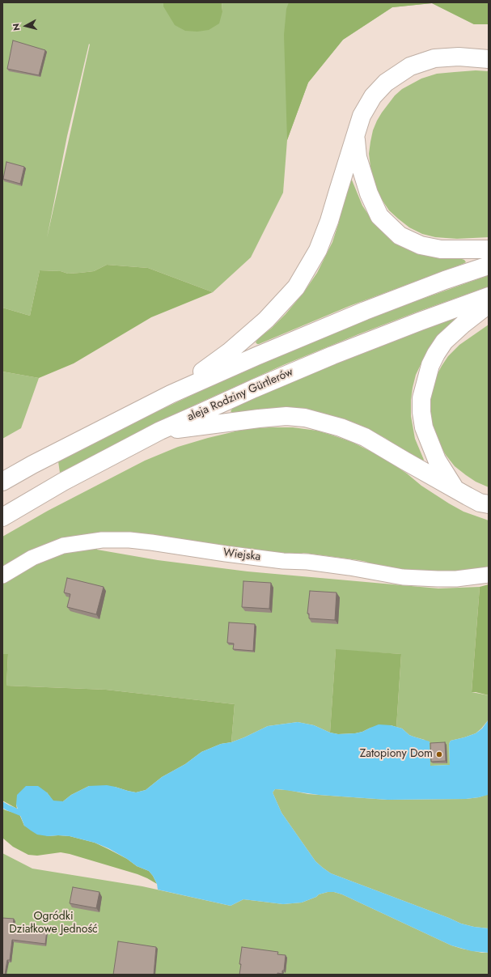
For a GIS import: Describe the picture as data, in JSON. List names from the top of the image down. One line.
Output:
{"streets":{"main road":["aleja Rodziny Gürtlerów"],"street":["Wiejska"]},"parks":["Ogródki Działkowe Jedność"],"places":["Zatopiony Dom"],"north":"left"}
